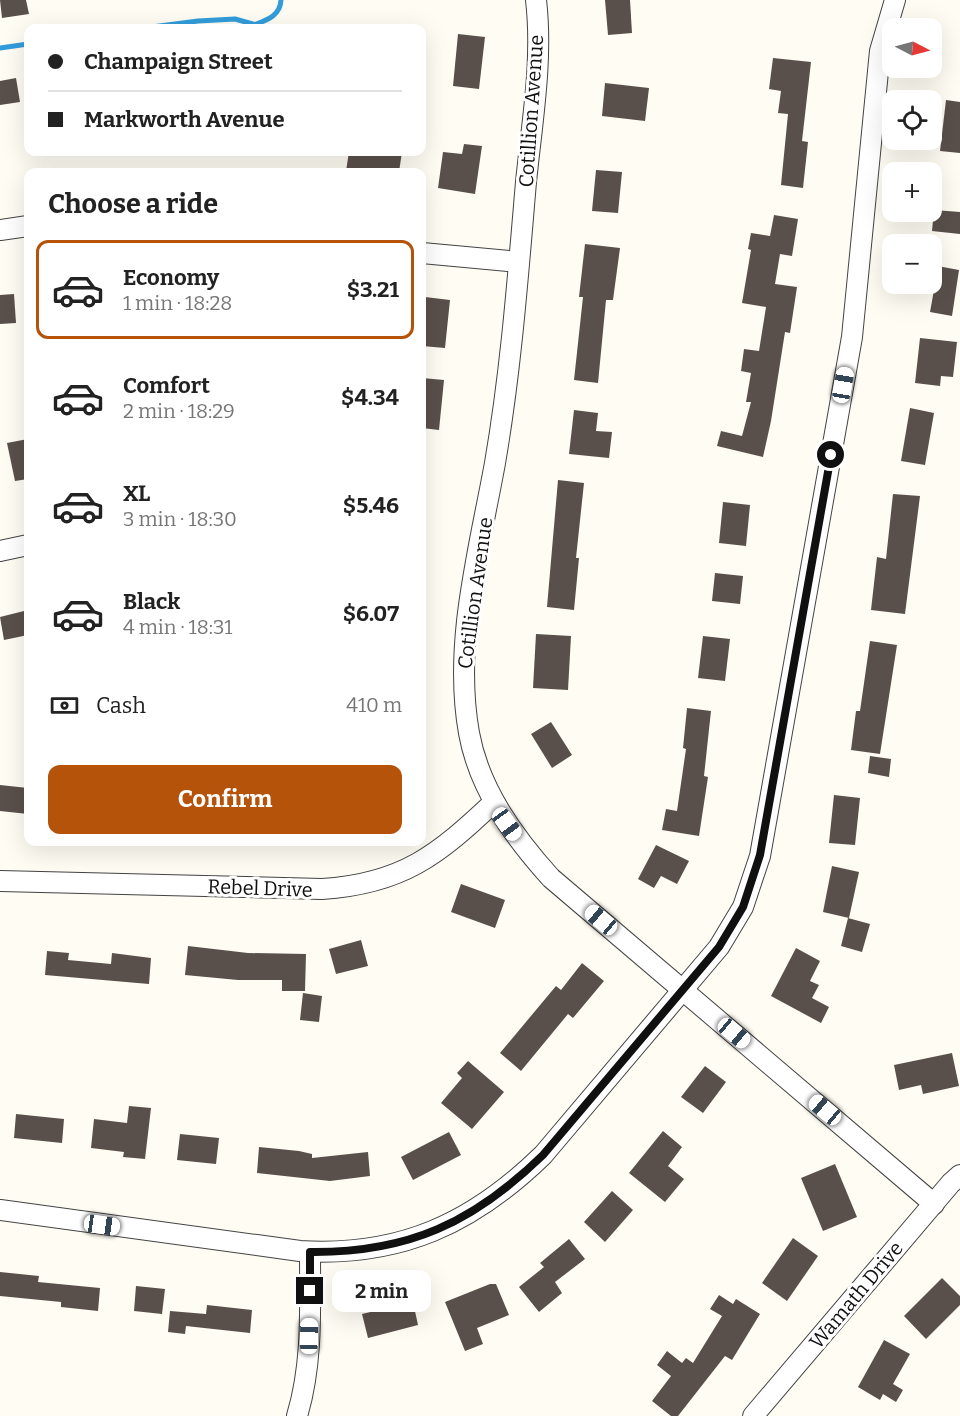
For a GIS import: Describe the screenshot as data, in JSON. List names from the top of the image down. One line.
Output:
{"streets":{"street":["Cotillion Avenue","Rebel Drive","Wamath Drive"]},"crossings":[["Cotillion Avenue","Rebel Drive"],["Cotillion Avenue","Wamath Drive"]],"north":"right","page":{"map_buttons":["+","−"],"banner":["Champaign Street","Markworth Avenue"],"heading":"Choose a ride","list":[{"name":"Economy","note":"1 min · 18:28","value":"$3.21"},{"name":"Comfort","note":"2 min · 18:29","value":"$4.34"},{"name":"XL","note":"3 min · 18:30","value":"$5.46"},{"name":"Black","note":"4 min · 18:31","value":"$6.07"}],"pay":["Cash","410 m"],"buttons":"Confirm","bubble":"2 min"}}
